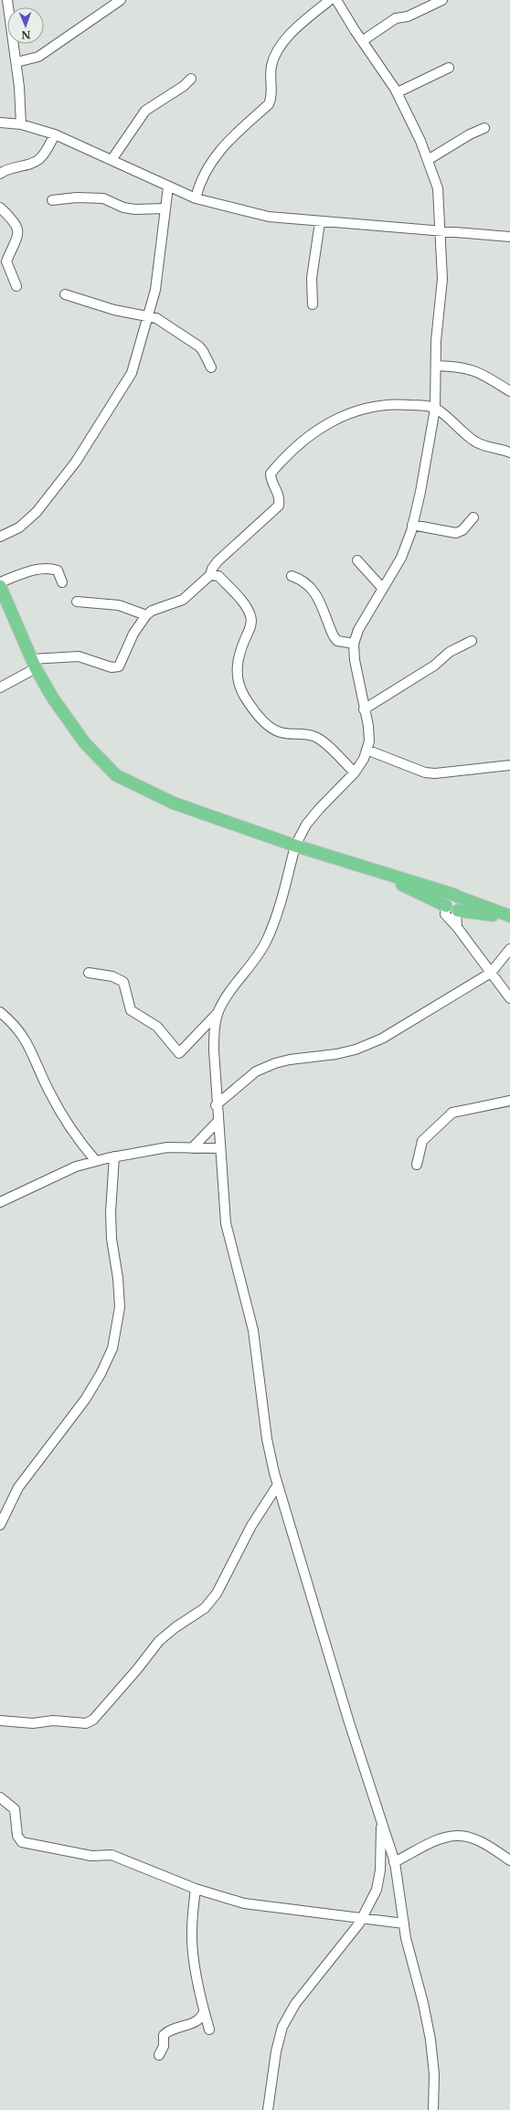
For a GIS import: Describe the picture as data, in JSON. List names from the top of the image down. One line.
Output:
{"north":"bottom"}
